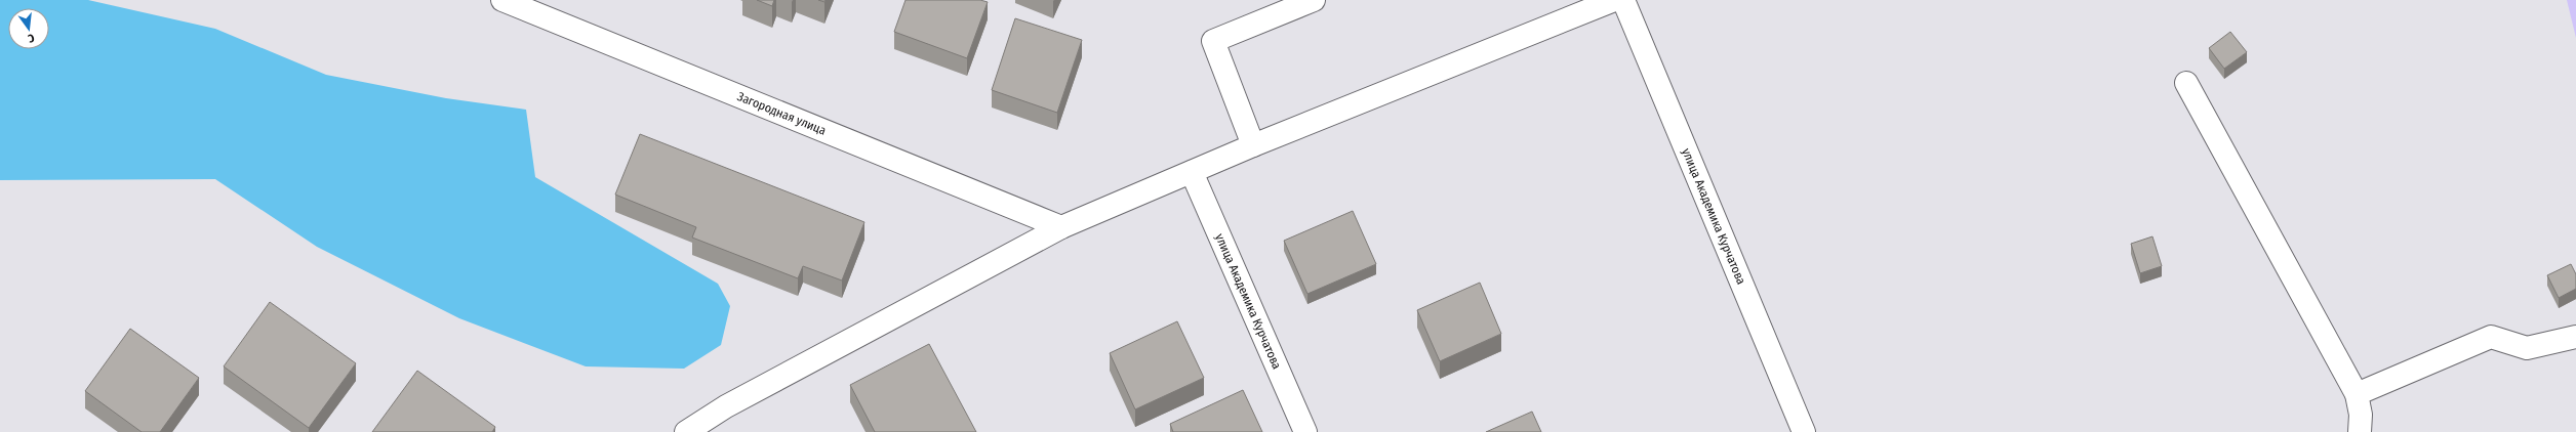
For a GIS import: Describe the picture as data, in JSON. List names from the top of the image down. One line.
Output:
{"streets":{"street":["Загородная улица","улица Академика Курчатова"]},"north":"bottom"}
